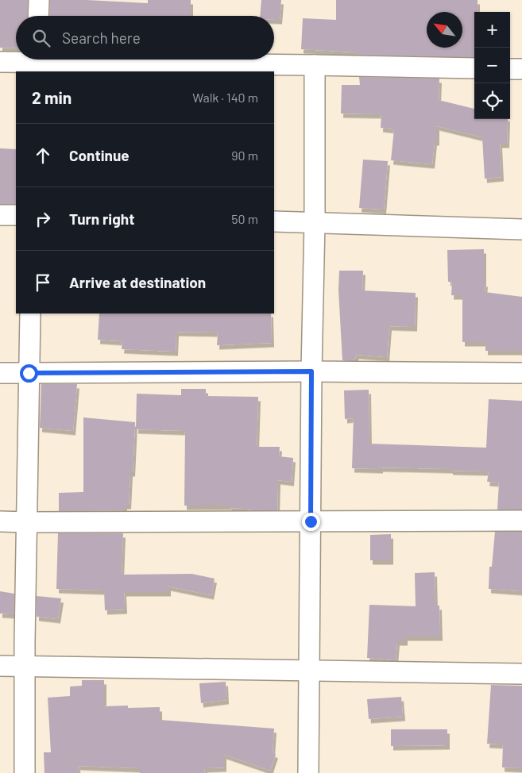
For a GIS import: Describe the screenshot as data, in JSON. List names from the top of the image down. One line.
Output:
{"north":"top left","page":{"map_buttons":["+","−"],"search":"Search here","heading":["2 min","Walk · 140 m"],"list":[["Continue","90 m"],["Turn right","50 m"],"Arrive at destination"]}}
